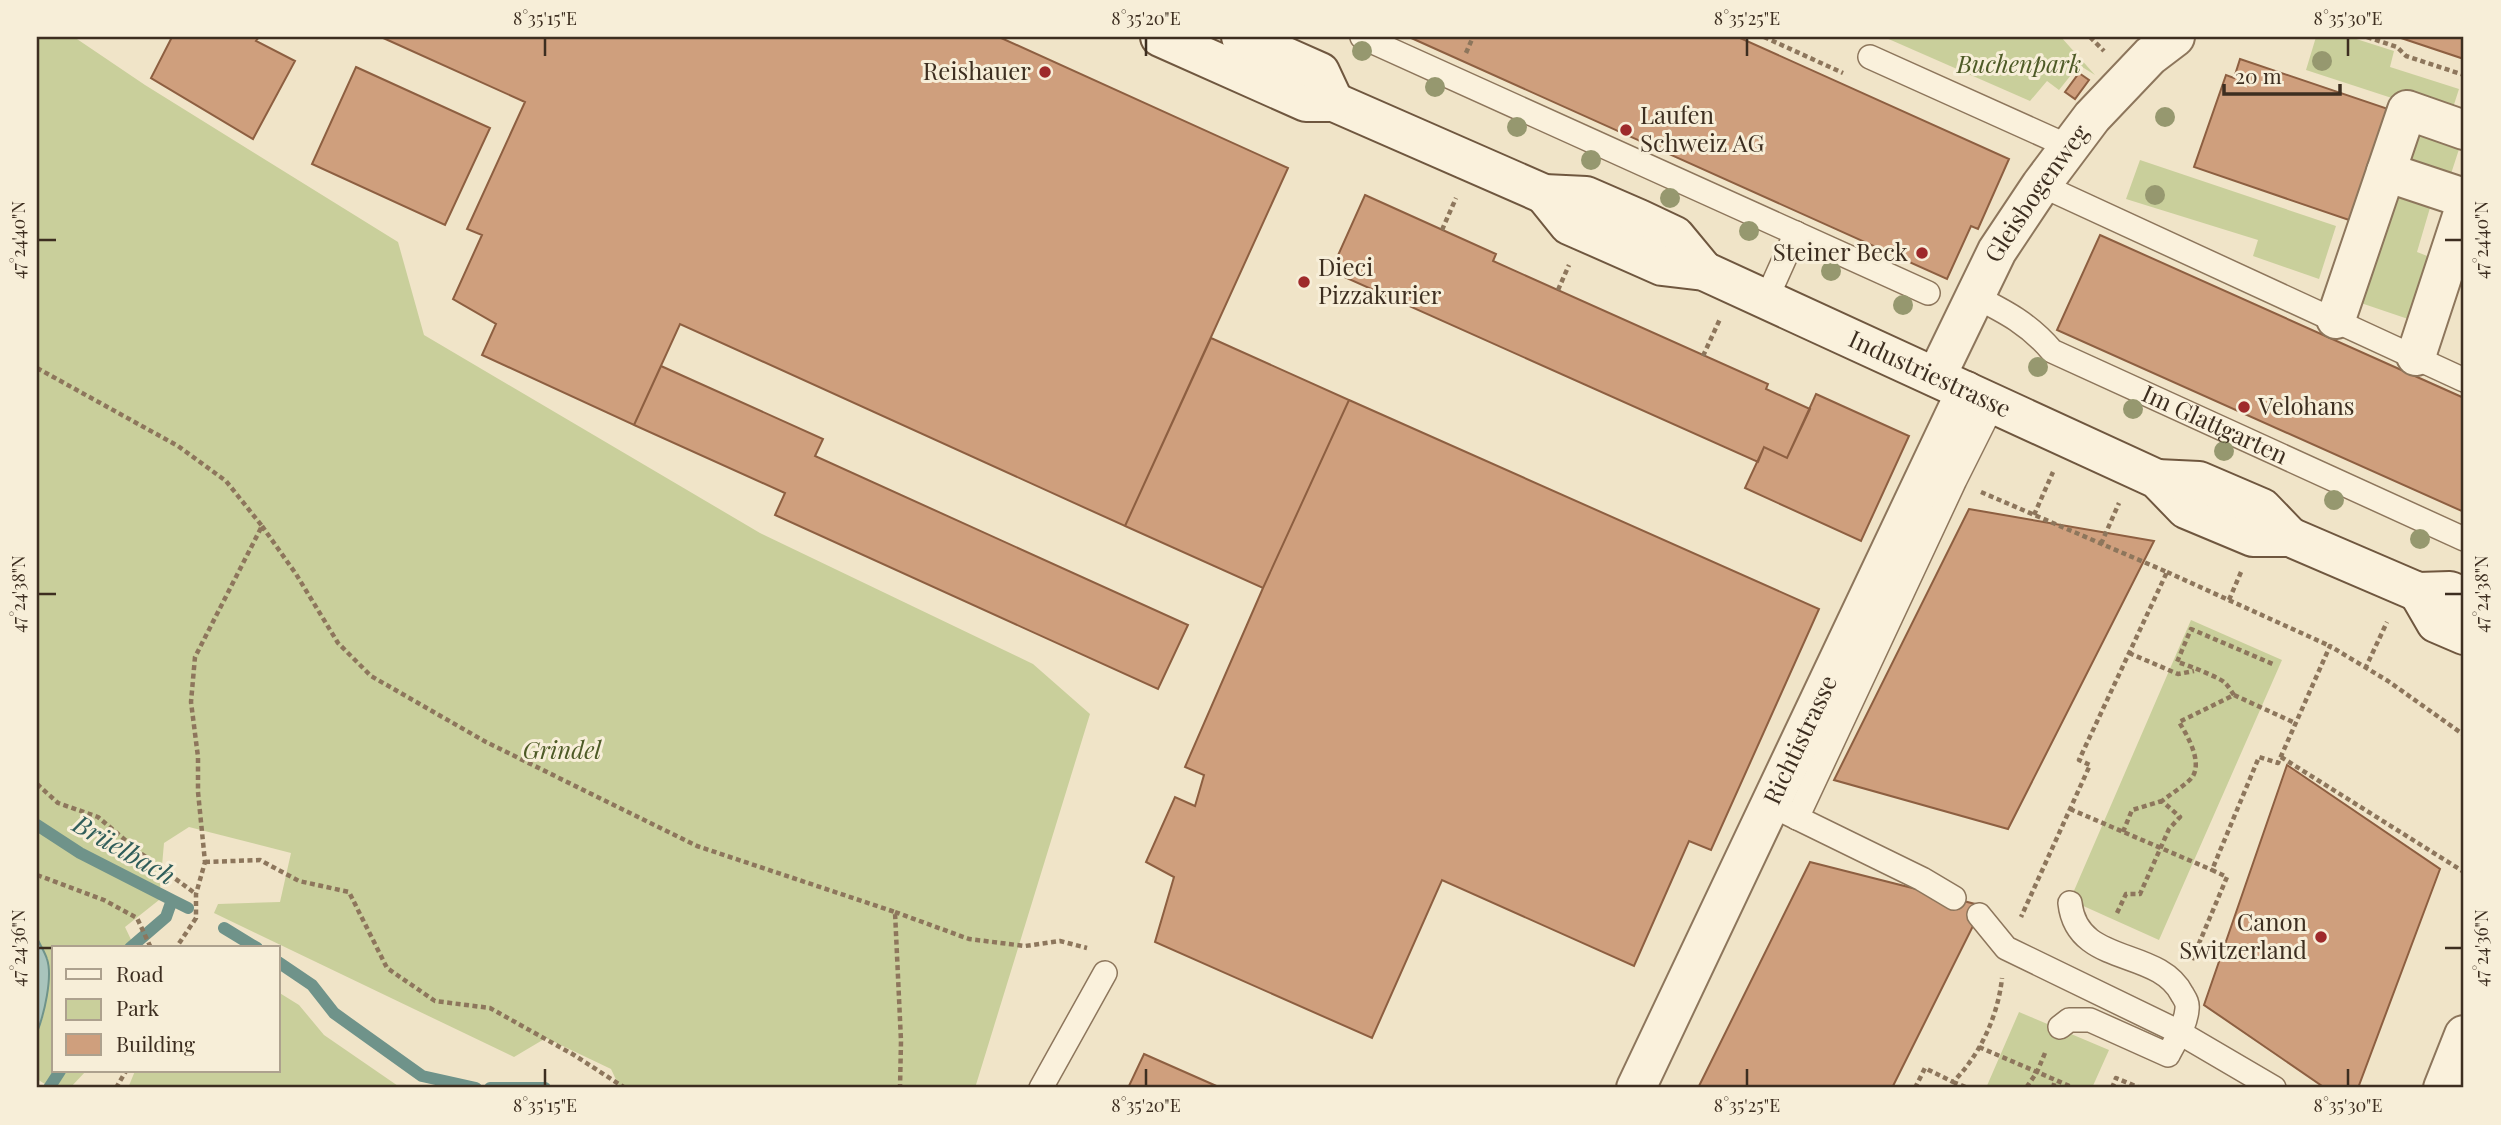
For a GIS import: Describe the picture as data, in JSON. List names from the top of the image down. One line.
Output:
{"streets":{"street":["Gleisbogenweg","Industriestrasse","Richtistrasse"],"lane":["Im Glattgarten"]},"crossings":[["Gleisbogenweg","Industriestrasse"],["Gleisbogenweg","Im Glattgarten"],["Gleisbogenweg","Richtistrasse"],["Industriestrasse","Richtistrasse"]],"water":["Brüelbach"],"parks":["Buchenpark","Grindel"],"places":["Reishauer","Laufen Schweiz AG","Steiner Beck","Dieci Pizzakurier","Velohans","Canon Switzerland"],"legend":["Road","Park","Building"],"scale_bar":"20 m","coordinates":["8°35'15\"E","8°35'20\"E","8°35'25\"E","8°35'30\"E","47°24'40\"N","47°24'38\"N","47°24'36\"N"]}
